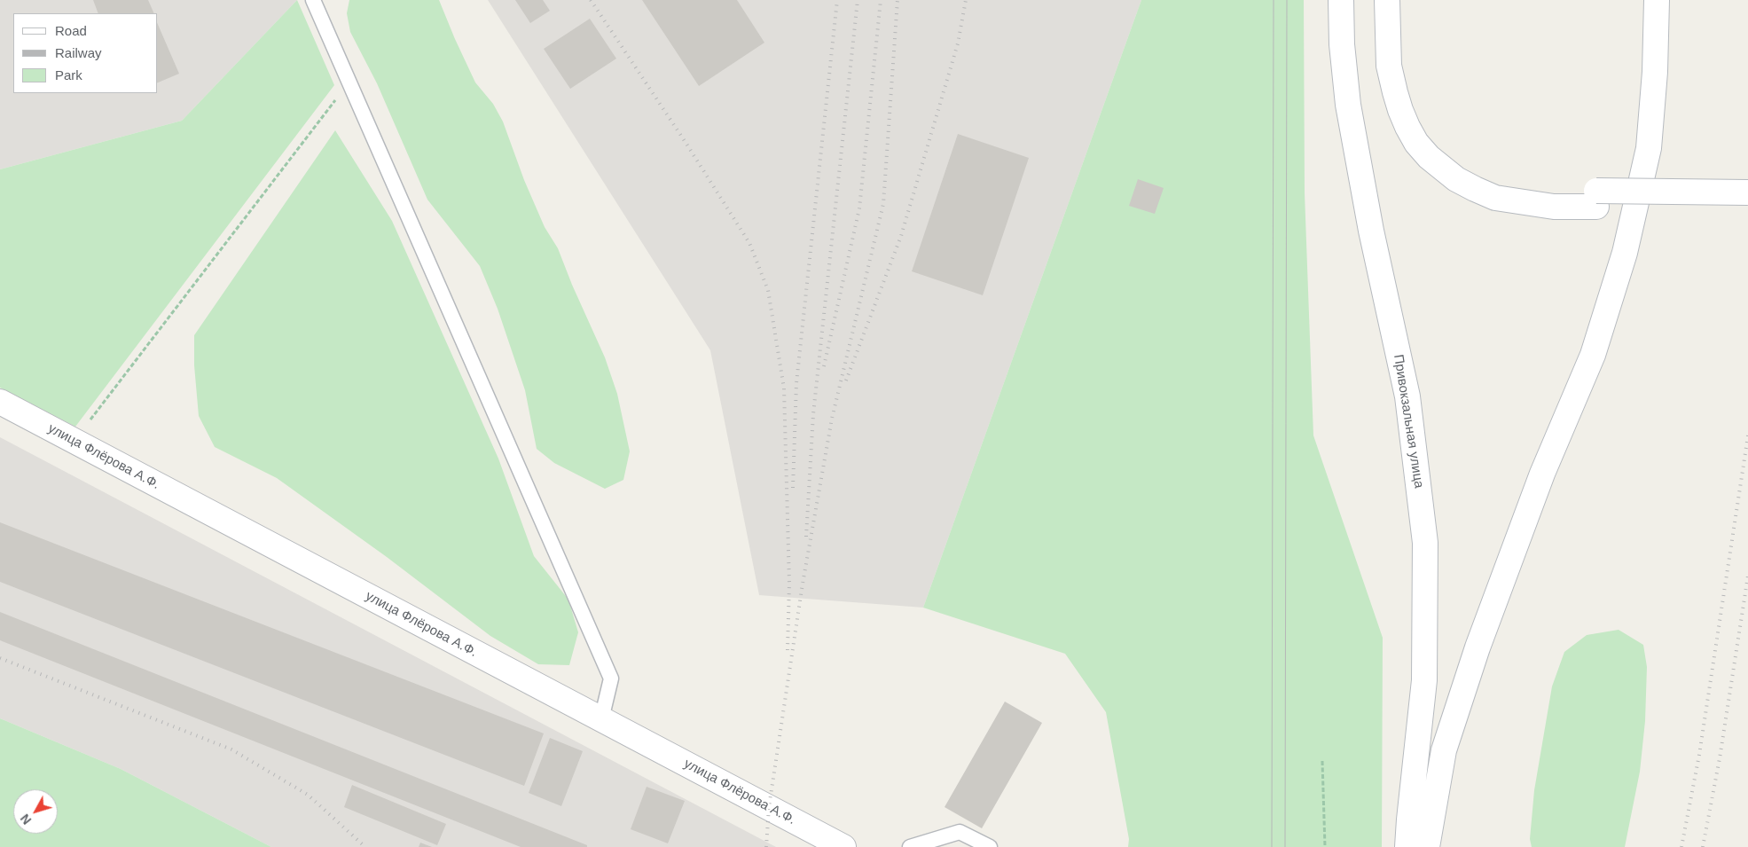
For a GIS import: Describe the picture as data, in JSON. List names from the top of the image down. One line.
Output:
{"streets":{"main road":["Привокзальная улица","улица Флёрова А.Ф."]},"legend":["Road","Railway","Park"],"north":"bottom left"}
